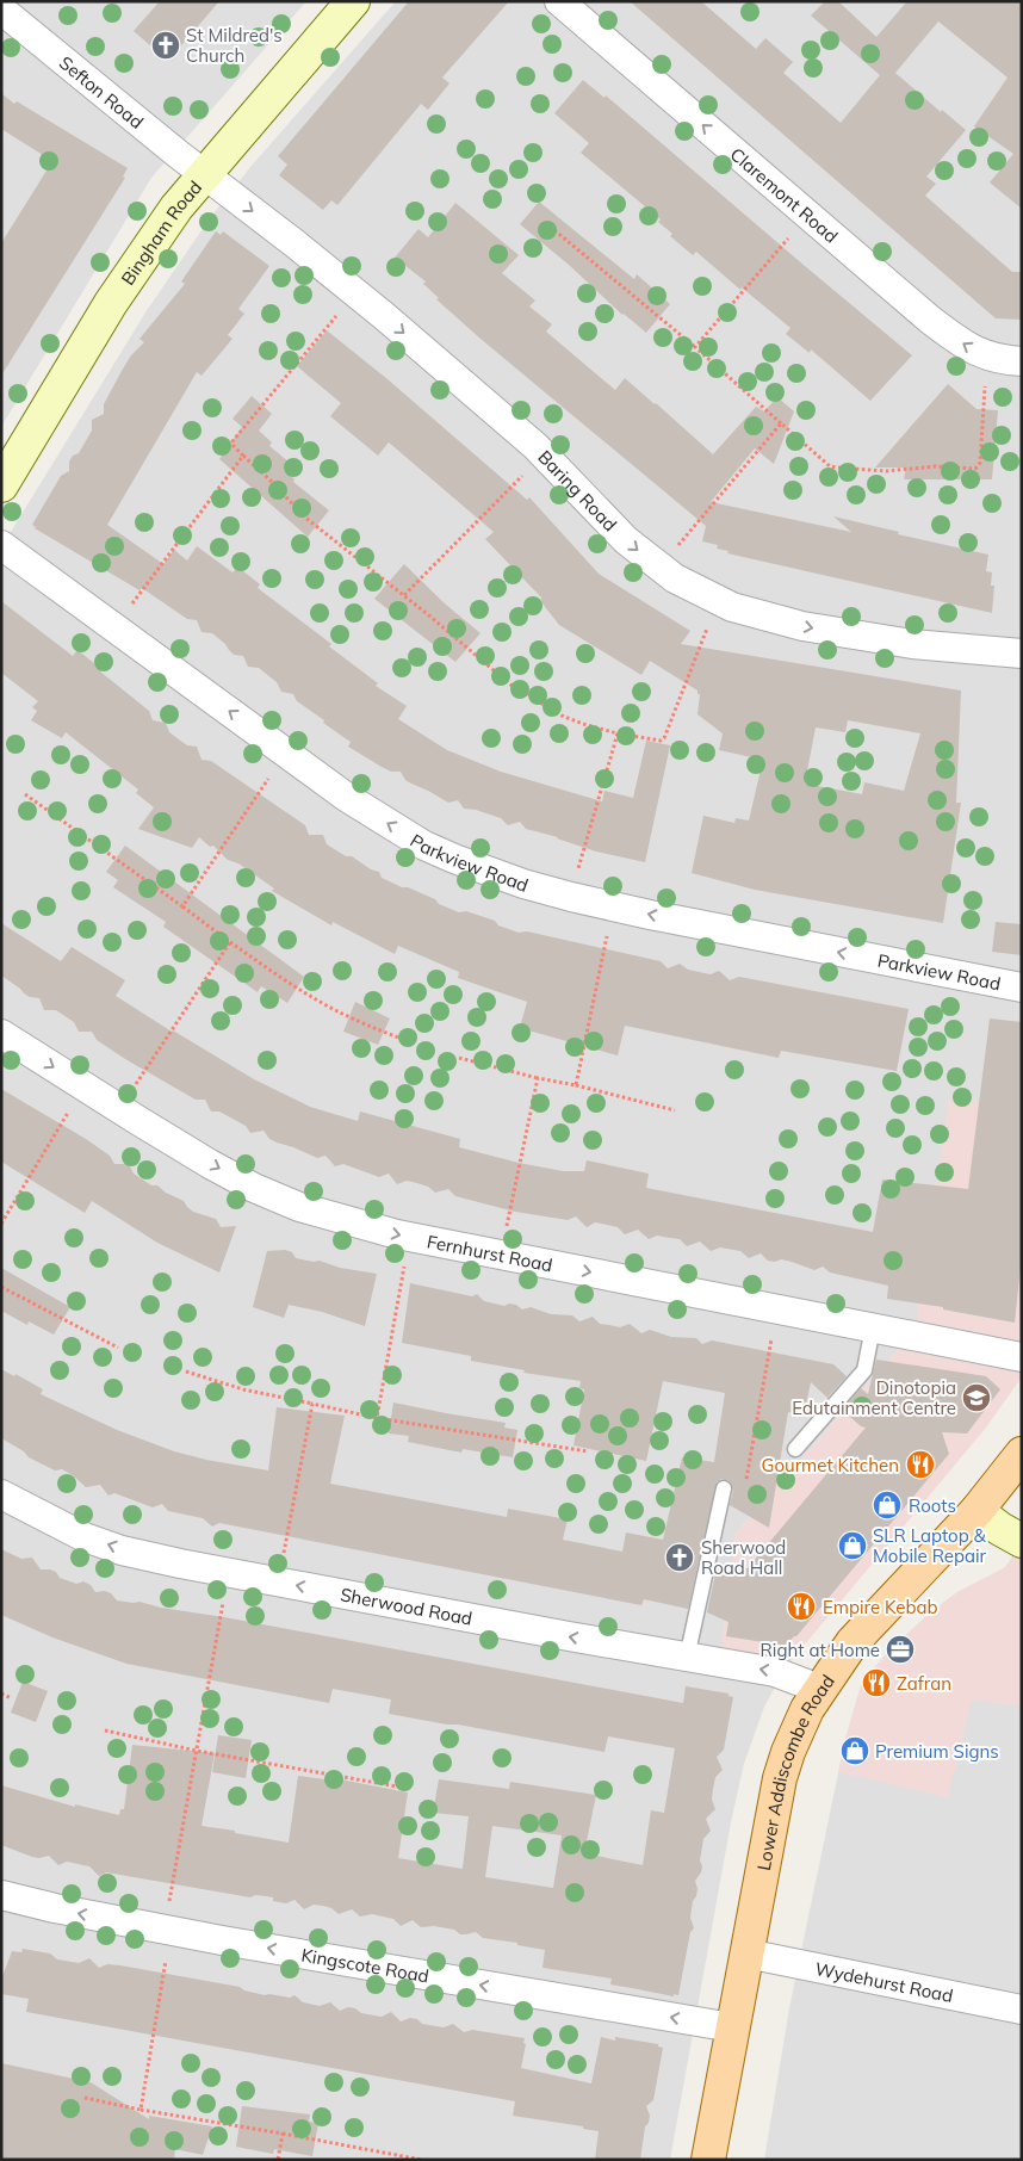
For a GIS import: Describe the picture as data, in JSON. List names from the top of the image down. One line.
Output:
{"streets":{"main road":["Lower Addiscombe Road"],"street":["Sefton Road","Claremont Road","Bingham Road","Baring Road","Parkview Road","Fernhurst Road","Sherwood Road","Kingscote Road","Wydehurst Road"]},"crossings":[["Sefton Road","Bingham Road"],["Sefton Road","Baring Road"],["Bingham Road","Baring Road"],["Sherwood Road","Lower Addiscombe Road"],["Lower Addiscombe Road","Kingscote Road"],["Lower Addiscombe Road","Wydehurst Road"]],"one_way":["Claremont Road","Baring Road","Parkview Road","Fernhurst Road","Sherwood Road","Kingscote Road"],"places":{"church":["St Mildred's Church","Sherwood Road Hall"],"school or university":["Dinotopia Edutainment Centre"],"restaurant":["Gourmet Kitchen","Empire Kebab","Zafran"],"shop":["Roots","SLR Laptop & Mobile Repair","Premium Signs"],"office":["Right at Home"]}}
